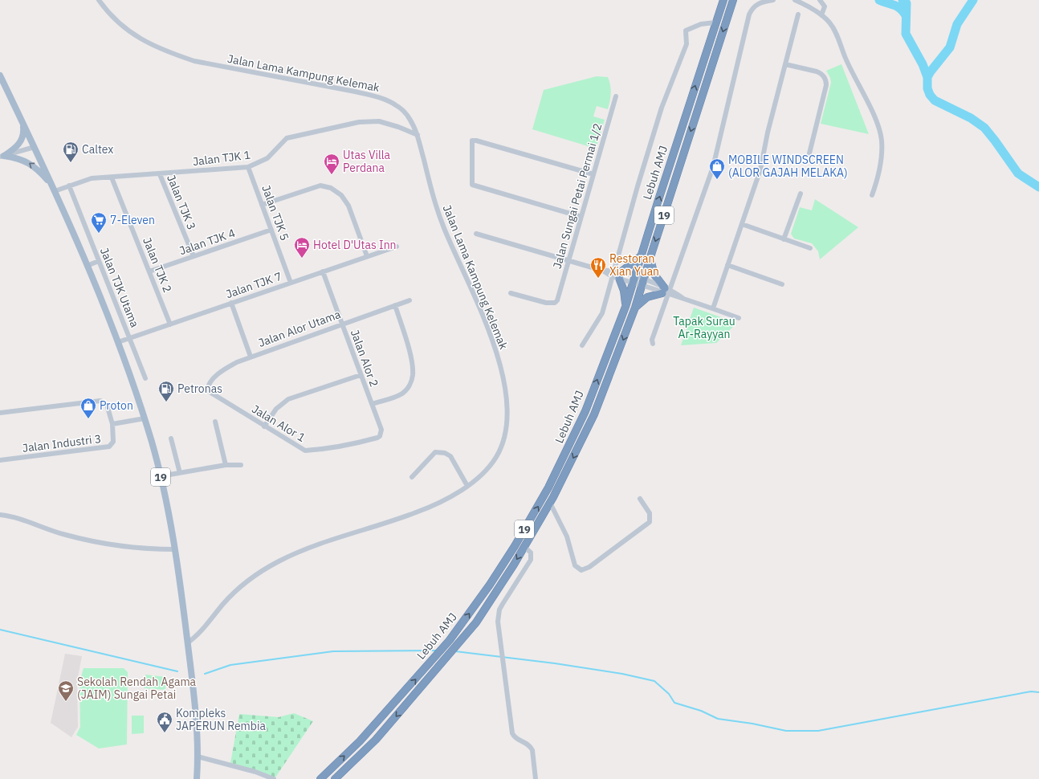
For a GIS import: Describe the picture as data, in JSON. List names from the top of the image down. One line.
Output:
{"streets":{"highway":["Lebuh AMJ","19"],"street":["Jalan Lama Kampung Kelemak","Jalan TJK 1","Jalan Sungai Petai Permai 1/2","Jalan TJK 3","Jalan TJK 5","Jalan TJK 4","Jalan TJK 2","Jalan TJK 7","Jalan TJK Utama","Jalan Alor Utama","Jalan Alor 2","Jalan Alor 1","Jalan Industri 3"]},"crossings":[["Jalan Lama Kampung Kelemak","Jalan TJK 1"],["Jalan Lama Kampung Kelemak","19"],["Jalan TJK 1","Jalan TJK 3"],["Jalan TJK 1","Jalan TJK 5"],["Jalan TJK 1","19"],["Jalan TJK 1","Jalan TJK 2"],["Jalan TJK 1","Jalan TJK Utama"],["Jalan TJK 3","Jalan TJK 4"],["Jalan TJK 5","Jalan TJK 4"],["Jalan TJK 5","Jalan TJK 7"],["19","Jalan TJK 7"],["19","Jalan Industri 3"],["Jalan TJK 4","Jalan TJK 2"],["Jalan TJK 2","Jalan TJK 7"],["Jalan TJK 7","Jalan TJK Utama"],["Jalan TJK 7","Jalan Alor 2"],["Jalan Alor Utama","Jalan Alor 2"],["Jalan Alor Utama","Jalan Alor 1"],["Jalan Alor 2","Jalan Alor 1"]],"parks":["Tapak Surau Ar-Rayyan"],"places":{"fuel station":["Caltex","Petronas"],"hotel":["Utas Villa Perdana","Hotel D'Utas Inn"],"shop":["MOBILE WINDSCREEN (ALOR GAJAH MELAKA)","Proton"],"supermarket":["7-Eleven"],"restaurant":["Restoran Xian Yuan"],"school or university":["Sekolah Rendah Agama (JAIM) Sungai Petai"],"public building":["Kompleks JAPERUN Rembia"]}}
